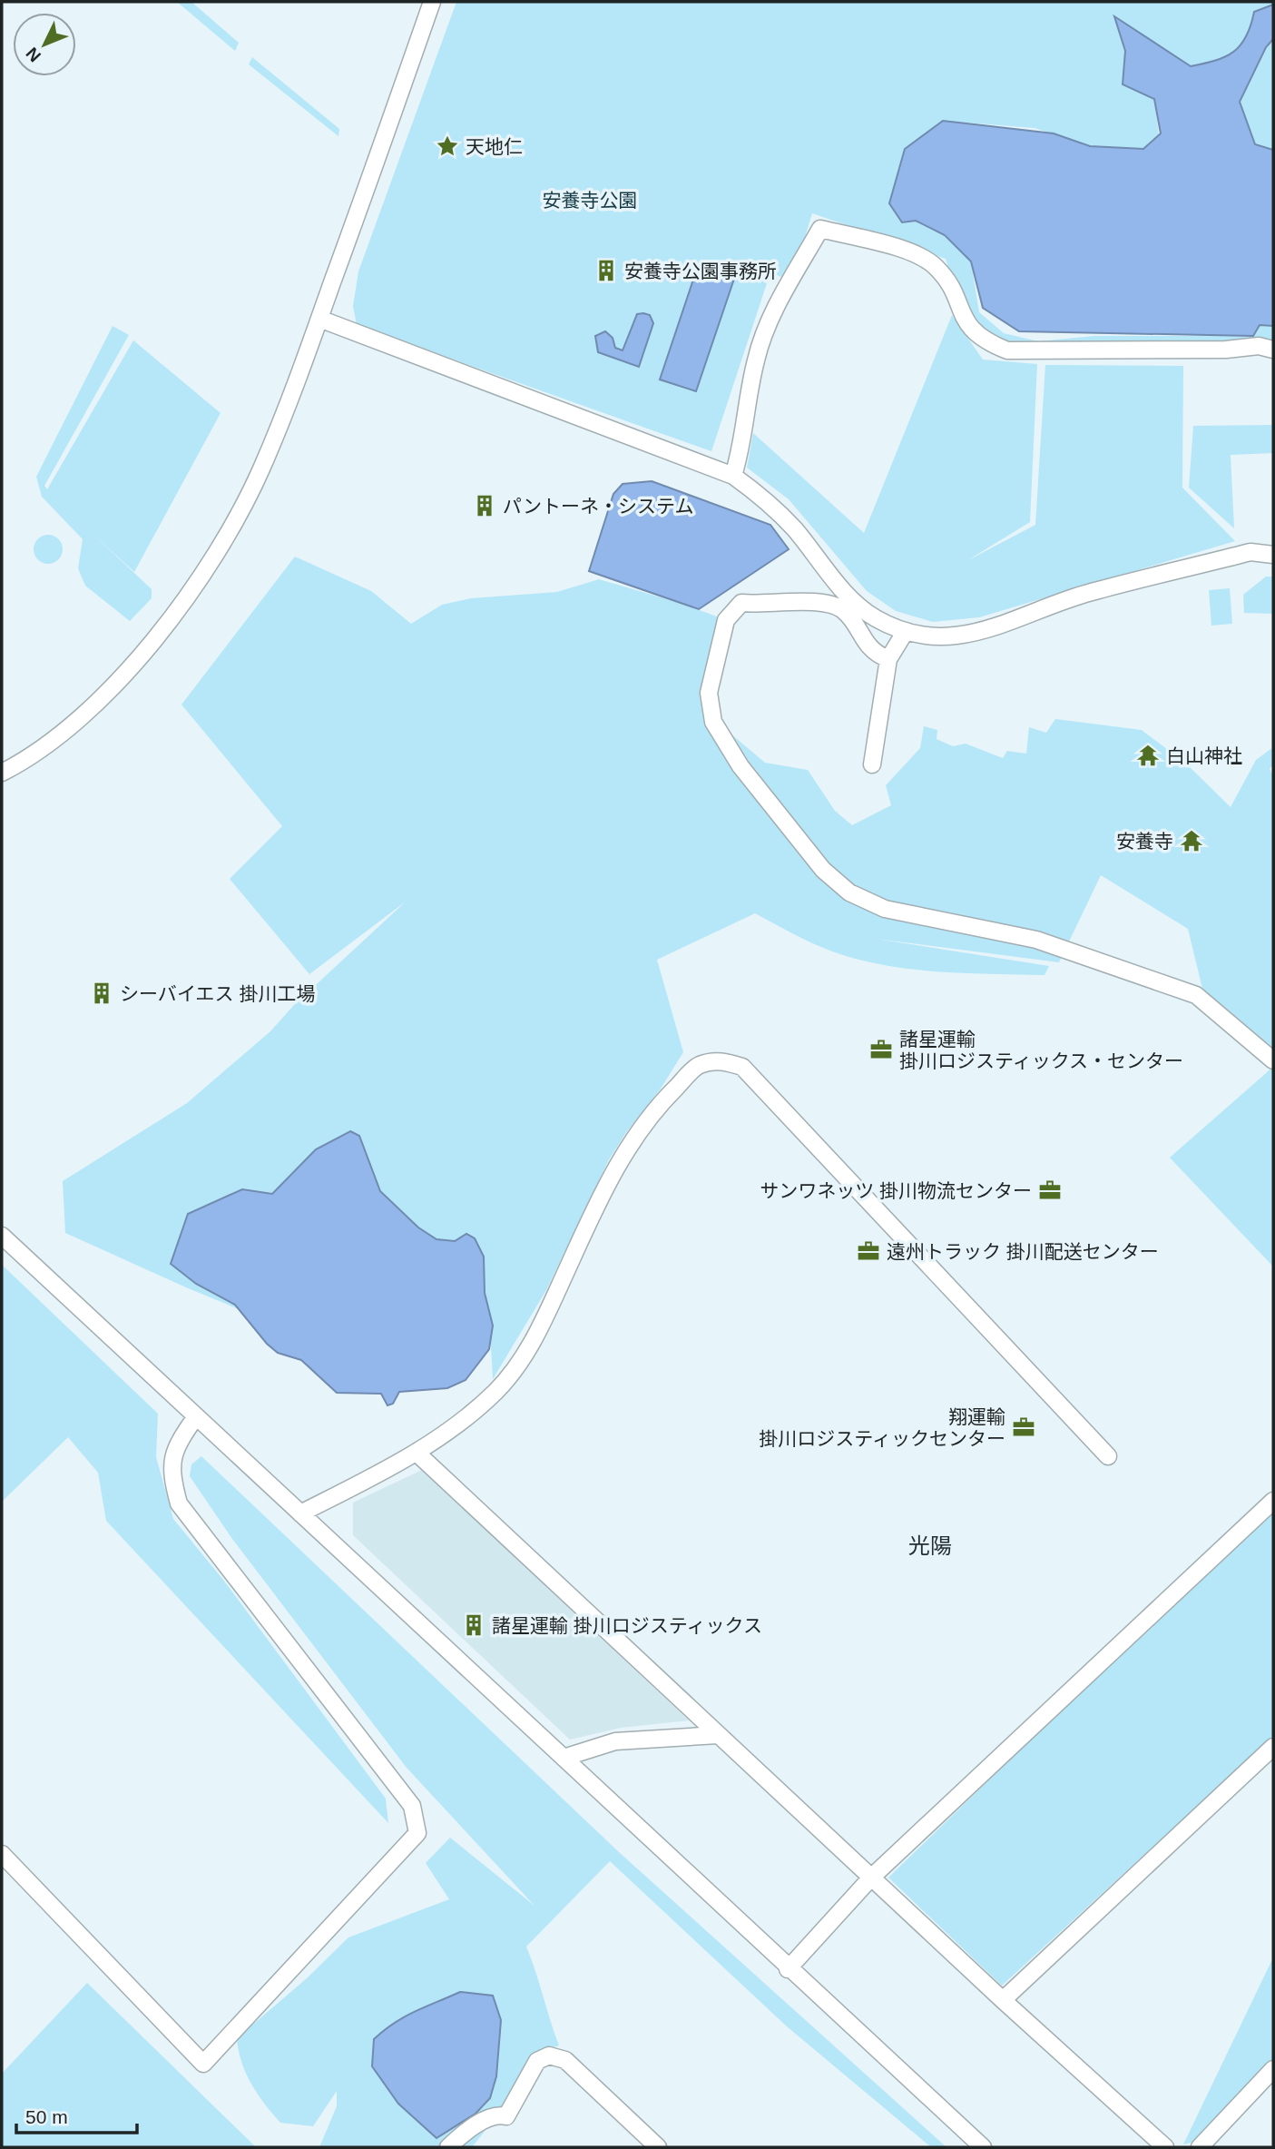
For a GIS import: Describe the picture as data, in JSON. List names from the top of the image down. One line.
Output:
{"districts":["光陽"],"parks":["安養寺公園"],"places":{"place":["天地仁"],"building":["安養寺公園事務所","パントーネ・システム","シーバイエス 掛川工場","諸星運輸 掛川ロジスティックス"],"temple":["白山神社","安養寺"],"office":["諸星運輸 掛川ロジスティックス・センター","サンワネッツ 掛川物流センター","遠州トラック 掛川配送センター","翔運輸 掛川ロジスティックセンター"]},"scale_bar":"50 m","north":"bottom left"}
